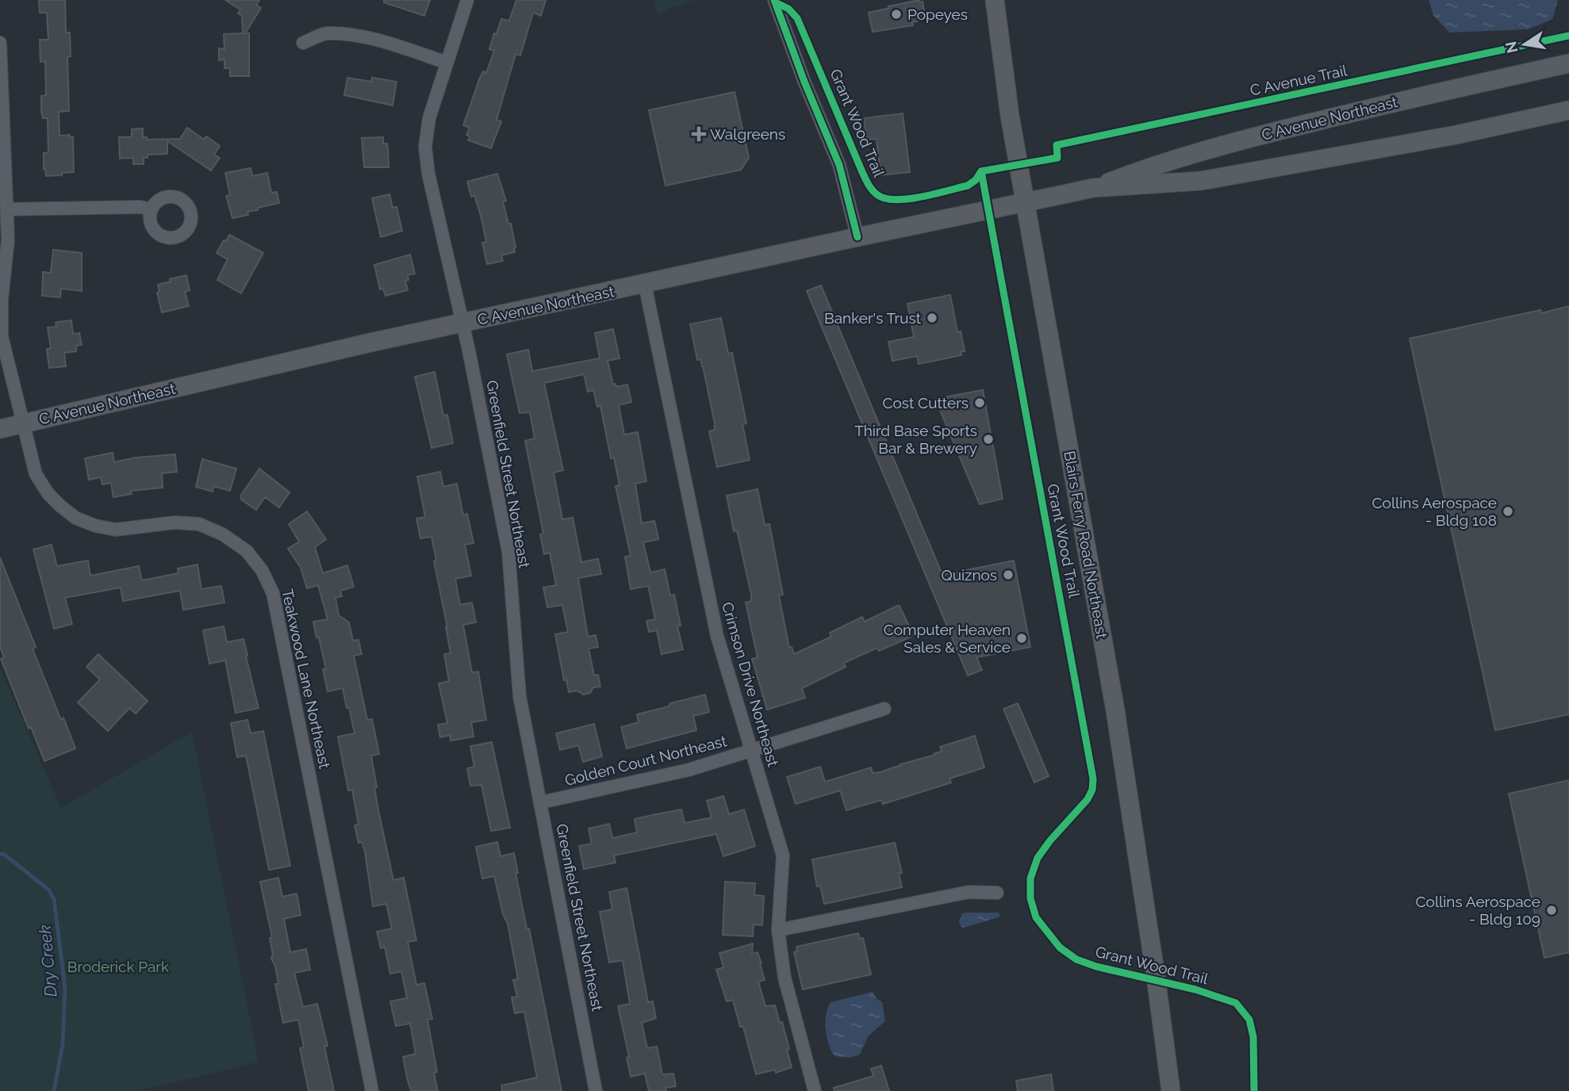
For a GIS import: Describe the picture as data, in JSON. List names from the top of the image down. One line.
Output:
{"streets":{"main road":["C Avenue Northeast","Blairs Ferry Road Northeast"],"street":["Greenfield Street Northeast","Teakwood Lane Northeast","Crimson Drive Northeast","Golden Court Northeast"],"cycle path":["C Avenue Trail","Grant Wood Trail"]},"crossings":[["C Avenue Northeast","Greenfield Street Northeast"],["C Avenue Northeast","Blairs Ferry Road Northeast"],["C Avenue Northeast","Teakwood Lane Northeast"],["C Avenue Northeast","Crimson Drive Northeast"],["Greenfield Street Northeast","Golden Court Northeast"],["Crimson Drive Northeast","Golden Court Northeast"]],"water":["Dry Creek"],"parks":["Broderick Park"],"places":{"other":["Popeyes","Banker's Trust","Cost Cutters","Third Base Sports Bar & Brewery","Collins Aerospace - Bldg 108","Quiznos","Computer Heaven Sales & Service","Collins Aerospace - Bldg 109"],"health":["Walgreens"]},"north":"left"}
